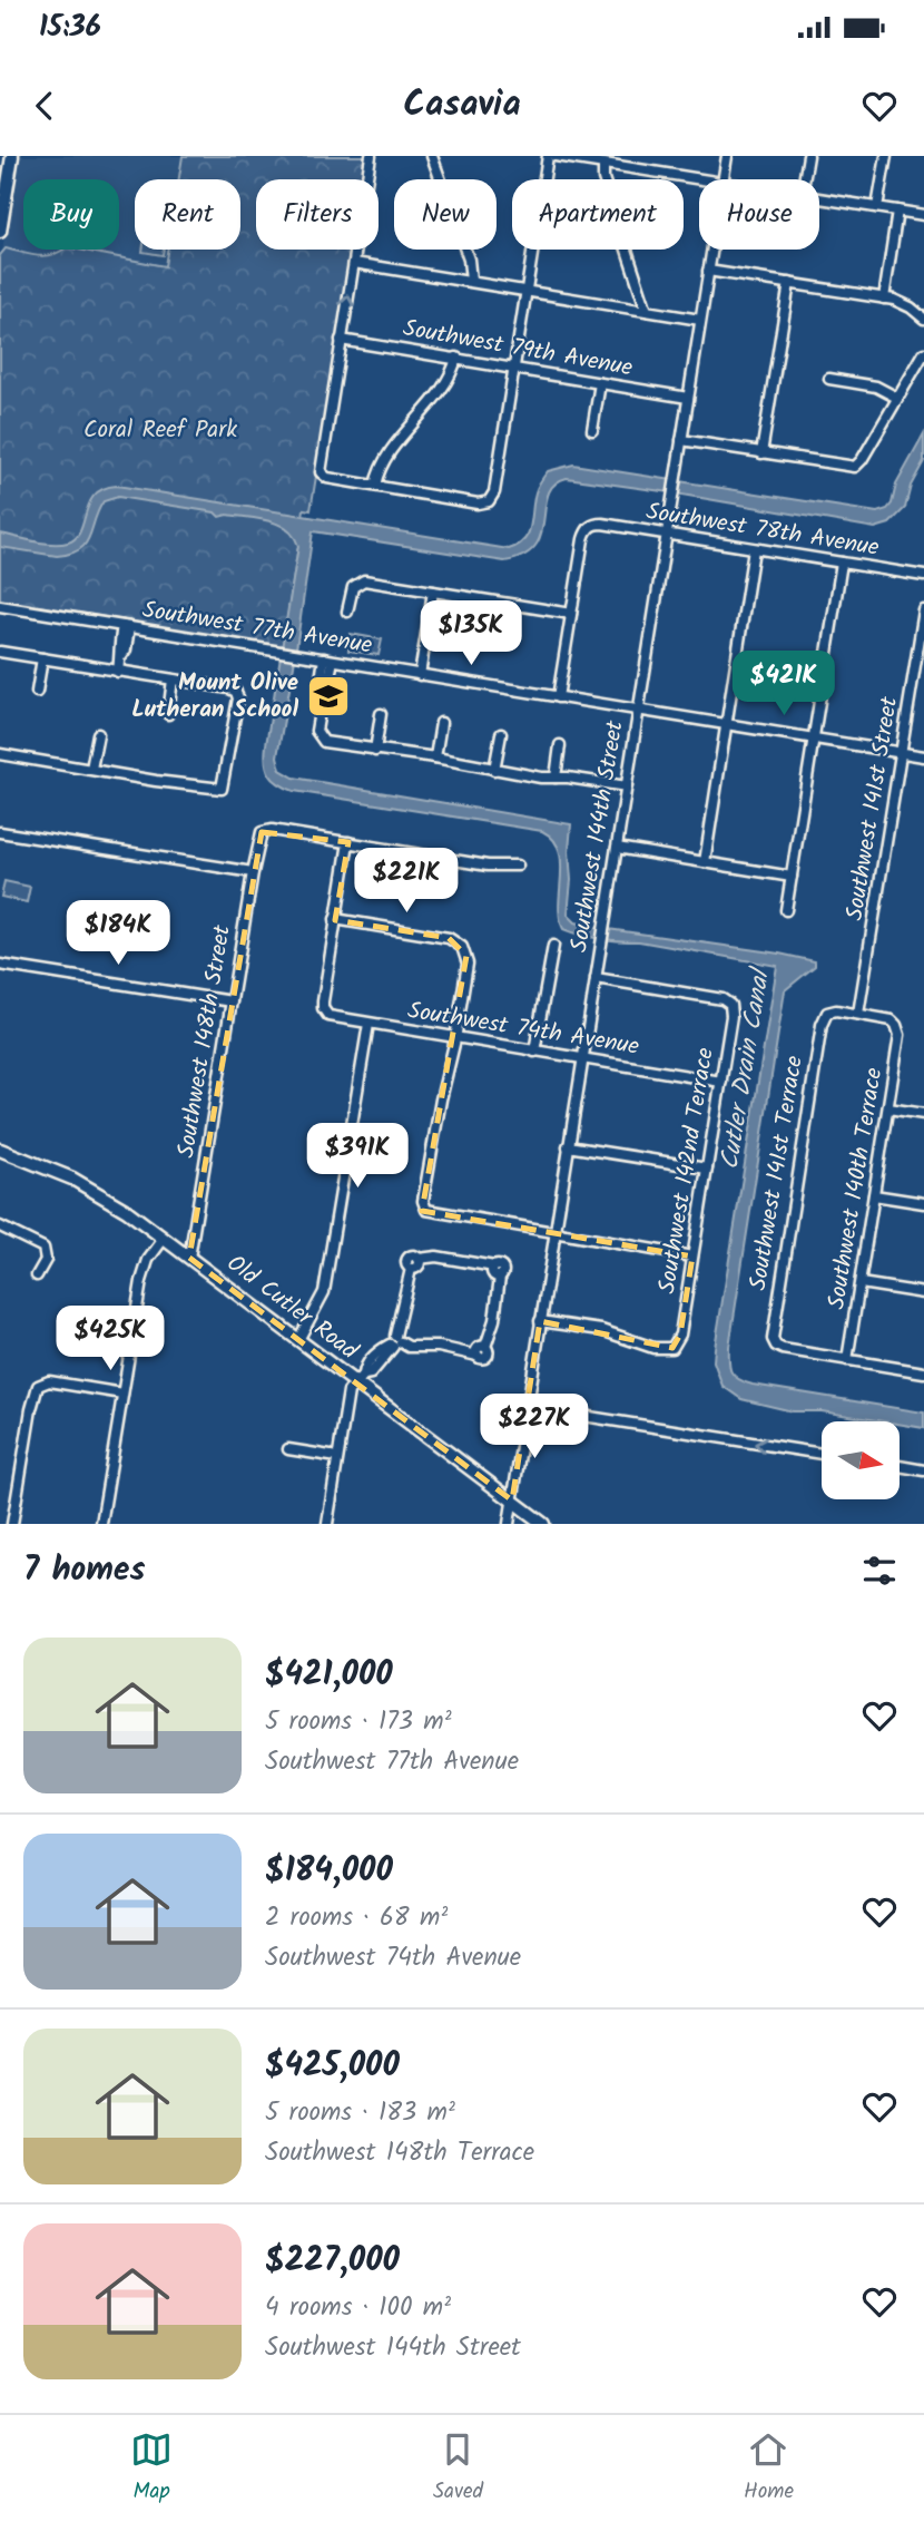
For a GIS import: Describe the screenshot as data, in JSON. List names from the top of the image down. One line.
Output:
{"streets":{"main road":["Old Cutler Road"],"street":["Southwest 79th Avenue","Southwest 78th Avenue","Southwest 77th Avenue","Southwest 141st Street","Southwest 144th Street","Southwest 74th Avenue","Southwest 148th Street","Southwest 142nd Terrace","Southwest 141st Terrace","Southwest 140th Terrace"]},"crossings":[["Southwest 79th Avenue","Southwest 144th Street"],["Southwest 78th Avenue","Southwest 144th Street"],["Southwest 77th Avenue","Southwest 141st Street"],["Southwest 77th Avenue","Southwest 144th Street"],["Southwest 141st Street","Southwest 141st Terrace"],["Southwest 141st Street","Southwest 140th Terrace"],["Southwest 144th Street","Southwest 74th Avenue"],["Southwest 144th Street","Southwest 142nd Terrace"],["Southwest 144th Street","Old Cutler Road"],["Southwest 74th Avenue","Southwest 142nd Terrace"],["Southwest 148th Street","Old Cutler Road"],["Southwest 141st Terrace","Southwest 140th Terrace"]],"water":["Cutler Drain Canal"],"parks":["Coral Reef Park"],"places":{"school or university":["Mount Olive Lutheran School"]},"north":"right","page":{"status":"15:36","header":"Casavia","chip":["Buy","Rent","Filters","New","Apartment","House"],"price":["$135K","$421K","$221K","$184K","$391K","$425K","$227K"],"heading":"7 homes","list":[{"name":"$421,000","note":"5 rooms · 173 m² · Southwest 77th Avenue"},{"name":"$184,000","note":"2 rooms · 68 m² · Southwest 74th Avenue"},{"name":"$425,000","note":"5 rooms · 183 m² · Southwest 148th Terrace"},{"name":"$227,000","note":"4 rooms · 100 m² · Southwest 144th Street"}],"tabs":["Map","Saved","Home"]}}
